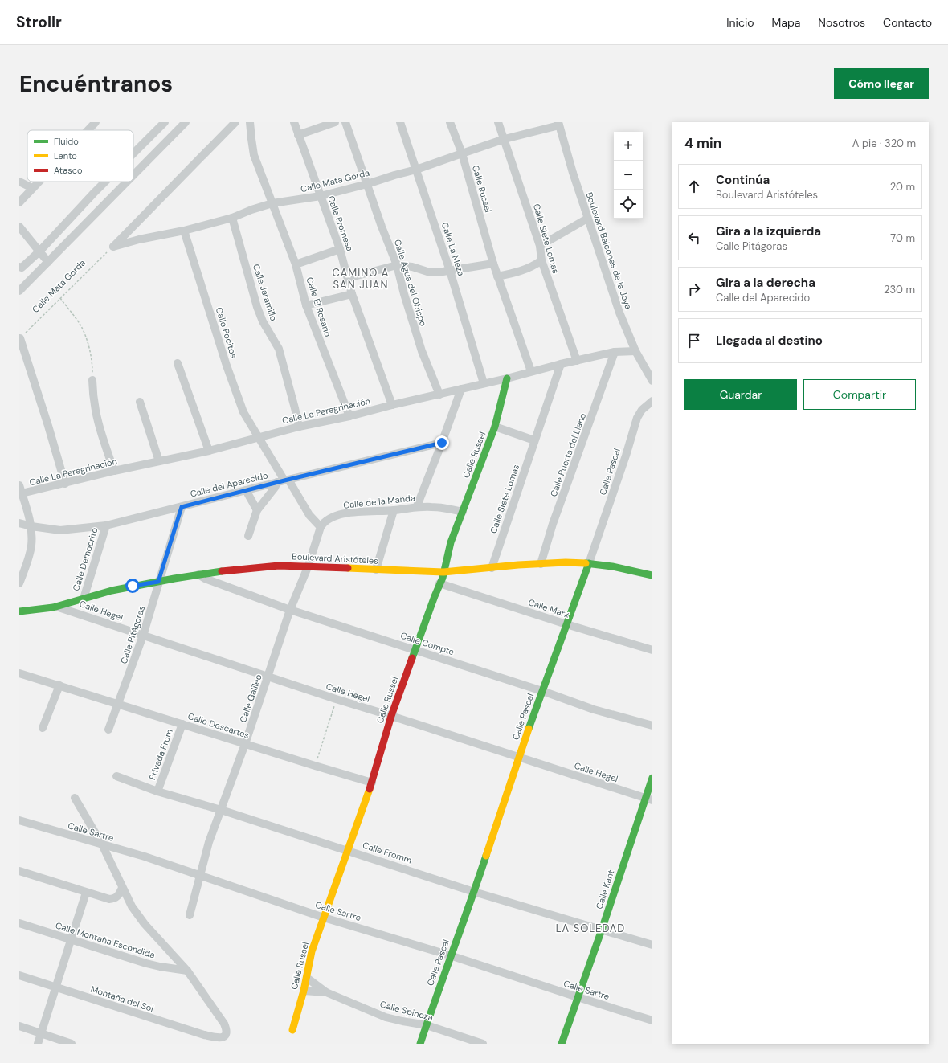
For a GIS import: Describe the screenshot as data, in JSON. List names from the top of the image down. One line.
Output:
{"streets":{"street":["Calle Mata Gorda","Calle Russel","Calle Promesa","Calle Siete Lomas","Calle La Meza","Boulevard Balcones de la Joya","Calle Agua del Obispo","Calle Jaramillo","Calle El Rosario","Calle Pocitos","Calle La Peregrinación","Calle Puerta del Llano","Calle Pascal","Calle del Aparecido","Calle de la Manda","Boulevard Aristóteles","Calle Democrito","Calle Marx","Calle Hegel","Calle Pitágoras","Calle Compte","Calle Galileo","Calle Descartes","Privada From","Calle Sartre","Calle Fromm","Calle Kant","Calle Montaña Escondida","Montaña del Sol","Calle Spinoza"]},"crossings":[["Calle Mata Gorda","Calle Russel"],["Calle Mata Gorda","Calle Promesa"],["Calle Mata Gorda","Calle Siete Lomas"],["Calle Mata Gorda","Calle La Meza"],["Calle Mata Gorda","Boulevard Balcones de la Joya"],["Calle Mata Gorda","Calle Agua del Obispo"],["Calle Mata Gorda","Calle Jaramillo"],["Calle Mata Gorda","Calle El Rosario"],["Calle Mata Gorda","Calle Pocitos"],["Calle Russel","Calle La Peregrinación"],["Calle Russel","Calle de la Manda"],["Calle Russel","Boulevard Aristóteles"],["Calle Russel","Calle Marx"],["Calle Russel","Calle Hegel"],["Calle Russel","Calle Compte"],["Calle Russel","Calle Descartes"],["Calle Russel","Calle Sartre"],["Calle Russel","Calle Fromm"],["Calle Russel","Calle Spinoza"],["Calle Promesa","Calle La Peregrinación"],["Calle Siete Lomas","Calle La Peregrinación"],["Calle Siete Lomas","Boulevard Aristóteles"],["Calle La Meza","Calle La Peregrinación"],["Boulevard Balcones de la Joya","Calle La Peregrinación"],["Calle Agua del Obispo","Calle La Peregrinación"],["Calle Jaramillo","Calle La Peregrinación"],["Calle El Rosario","Calle La Peregrinación"],["Calle Pocitos","Calle La Peregrinación"],["Calle La Peregrinación","Calle Puerta del Llano"],["Calle Puerta del Llano","Boulevard Aristóteles"],["Calle Pascal","Boulevard Aristóteles"],["Calle Pascal","Calle Marx"],["Calle Pascal","Calle Hegel"],["Calle Pascal","Calle Compte"],["Calle Pascal","Calle Sartre"],["Calle Pascal","Calle Fromm"],["Calle Pascal","Calle Spinoza"],["Calle del Aparecido","Calle Democrito"],["Calle del Aparecido","Calle Pitágoras"],["Calle de la Manda","Calle Galileo"],["Boulevard Aristóteles","Calle Democrito"],["Boulevard Aristóteles","Calle Hegel"],["Boulevard Aristóteles","Calle Pitágoras"],["Boulevard Aristóteles","Calle Compte"],["Boulevard Aristóteles","Calle Galileo"],["Calle Hegel","Calle Pitágoras"],["Calle Hegel","Calle Galileo"],["Calle Hegel","Calle Kant"],["Calle Pitágoras","Calle Descartes"],["Calle Compte","Calle Galileo"],["Calle Galileo","Calle Descartes"],["Calle Galileo","Calle Sartre"],["Calle Galileo","Calle Fromm"],["Calle Descartes","Privada From"],["Privada From","Calle Fromm"],["Calle Sartre","Calle Kant"],["Calle Fromm","Calle Kant"],["Calle Montaña Escondida","Montaña del Sol"]],"districts":["CAMINO A SAN JUAN","LA SOLEDAD"],"legend":["Fluido","Lento","Atasco"],"page":{"header":"Strollr","nav":["Inicio","Mapa","Nosotros","Contacto"],"buttons":["Cómo llegar",["Guardar","Compartir"]],"title":"Encuéntranos","heading":["4 min","A pie · 320 m"],"map_buttons":["+","−"],"list":[["Continúa","Boulevard Aristóteles","20 m"],["Gira a la izquierda","Calle Pitágoras","70 m"],["Gira a la derecha","Calle del Aparecido","230 m"],"Llegada al destino"]}}
